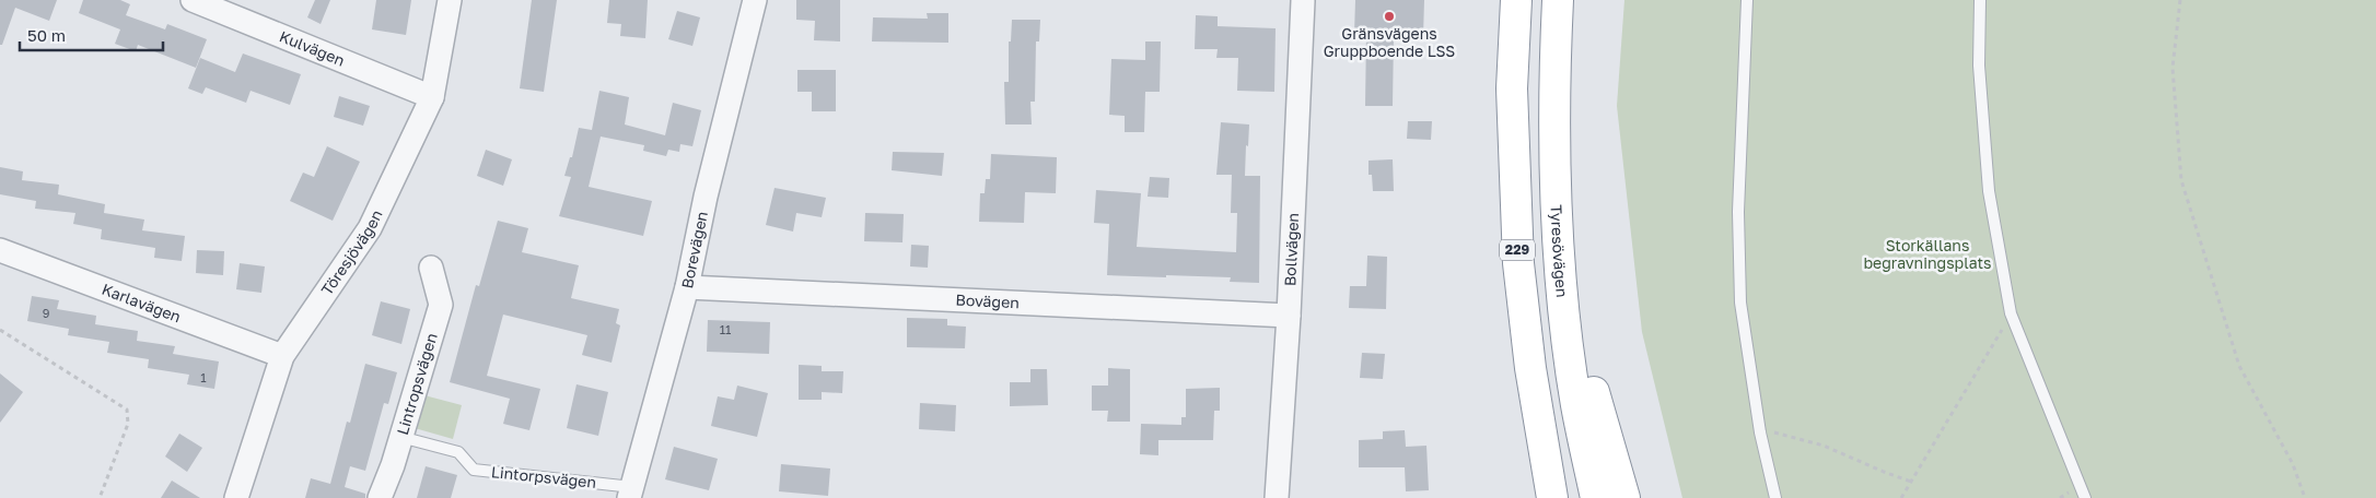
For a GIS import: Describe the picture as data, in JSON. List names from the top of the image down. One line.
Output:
{"streets":{"highway":["229","Tyresövägen"],"street":["Kulvägen","Bollvägen","Borevägen","Töresjövägen","Bovägen","Karlavägen","Lintropsvägen"],"lane":["Lintorpsvägen"]},"crossings":[["Kulvägen","Töresjövägen"],["Bollvägen","Bovägen"],["Borevägen","Bovägen"],["Borevägen","Lintorpsvägen"],["Töresjövägen","Karlavägen"],["Lintropsvägen","Lintorpsvägen"]],"parks":["Storkällans begravningsplats"],"places":["Gränsvägens Gruppboende LSS"],"house_numbers":["9","11","1"],"scale_bar":"50 m"}
